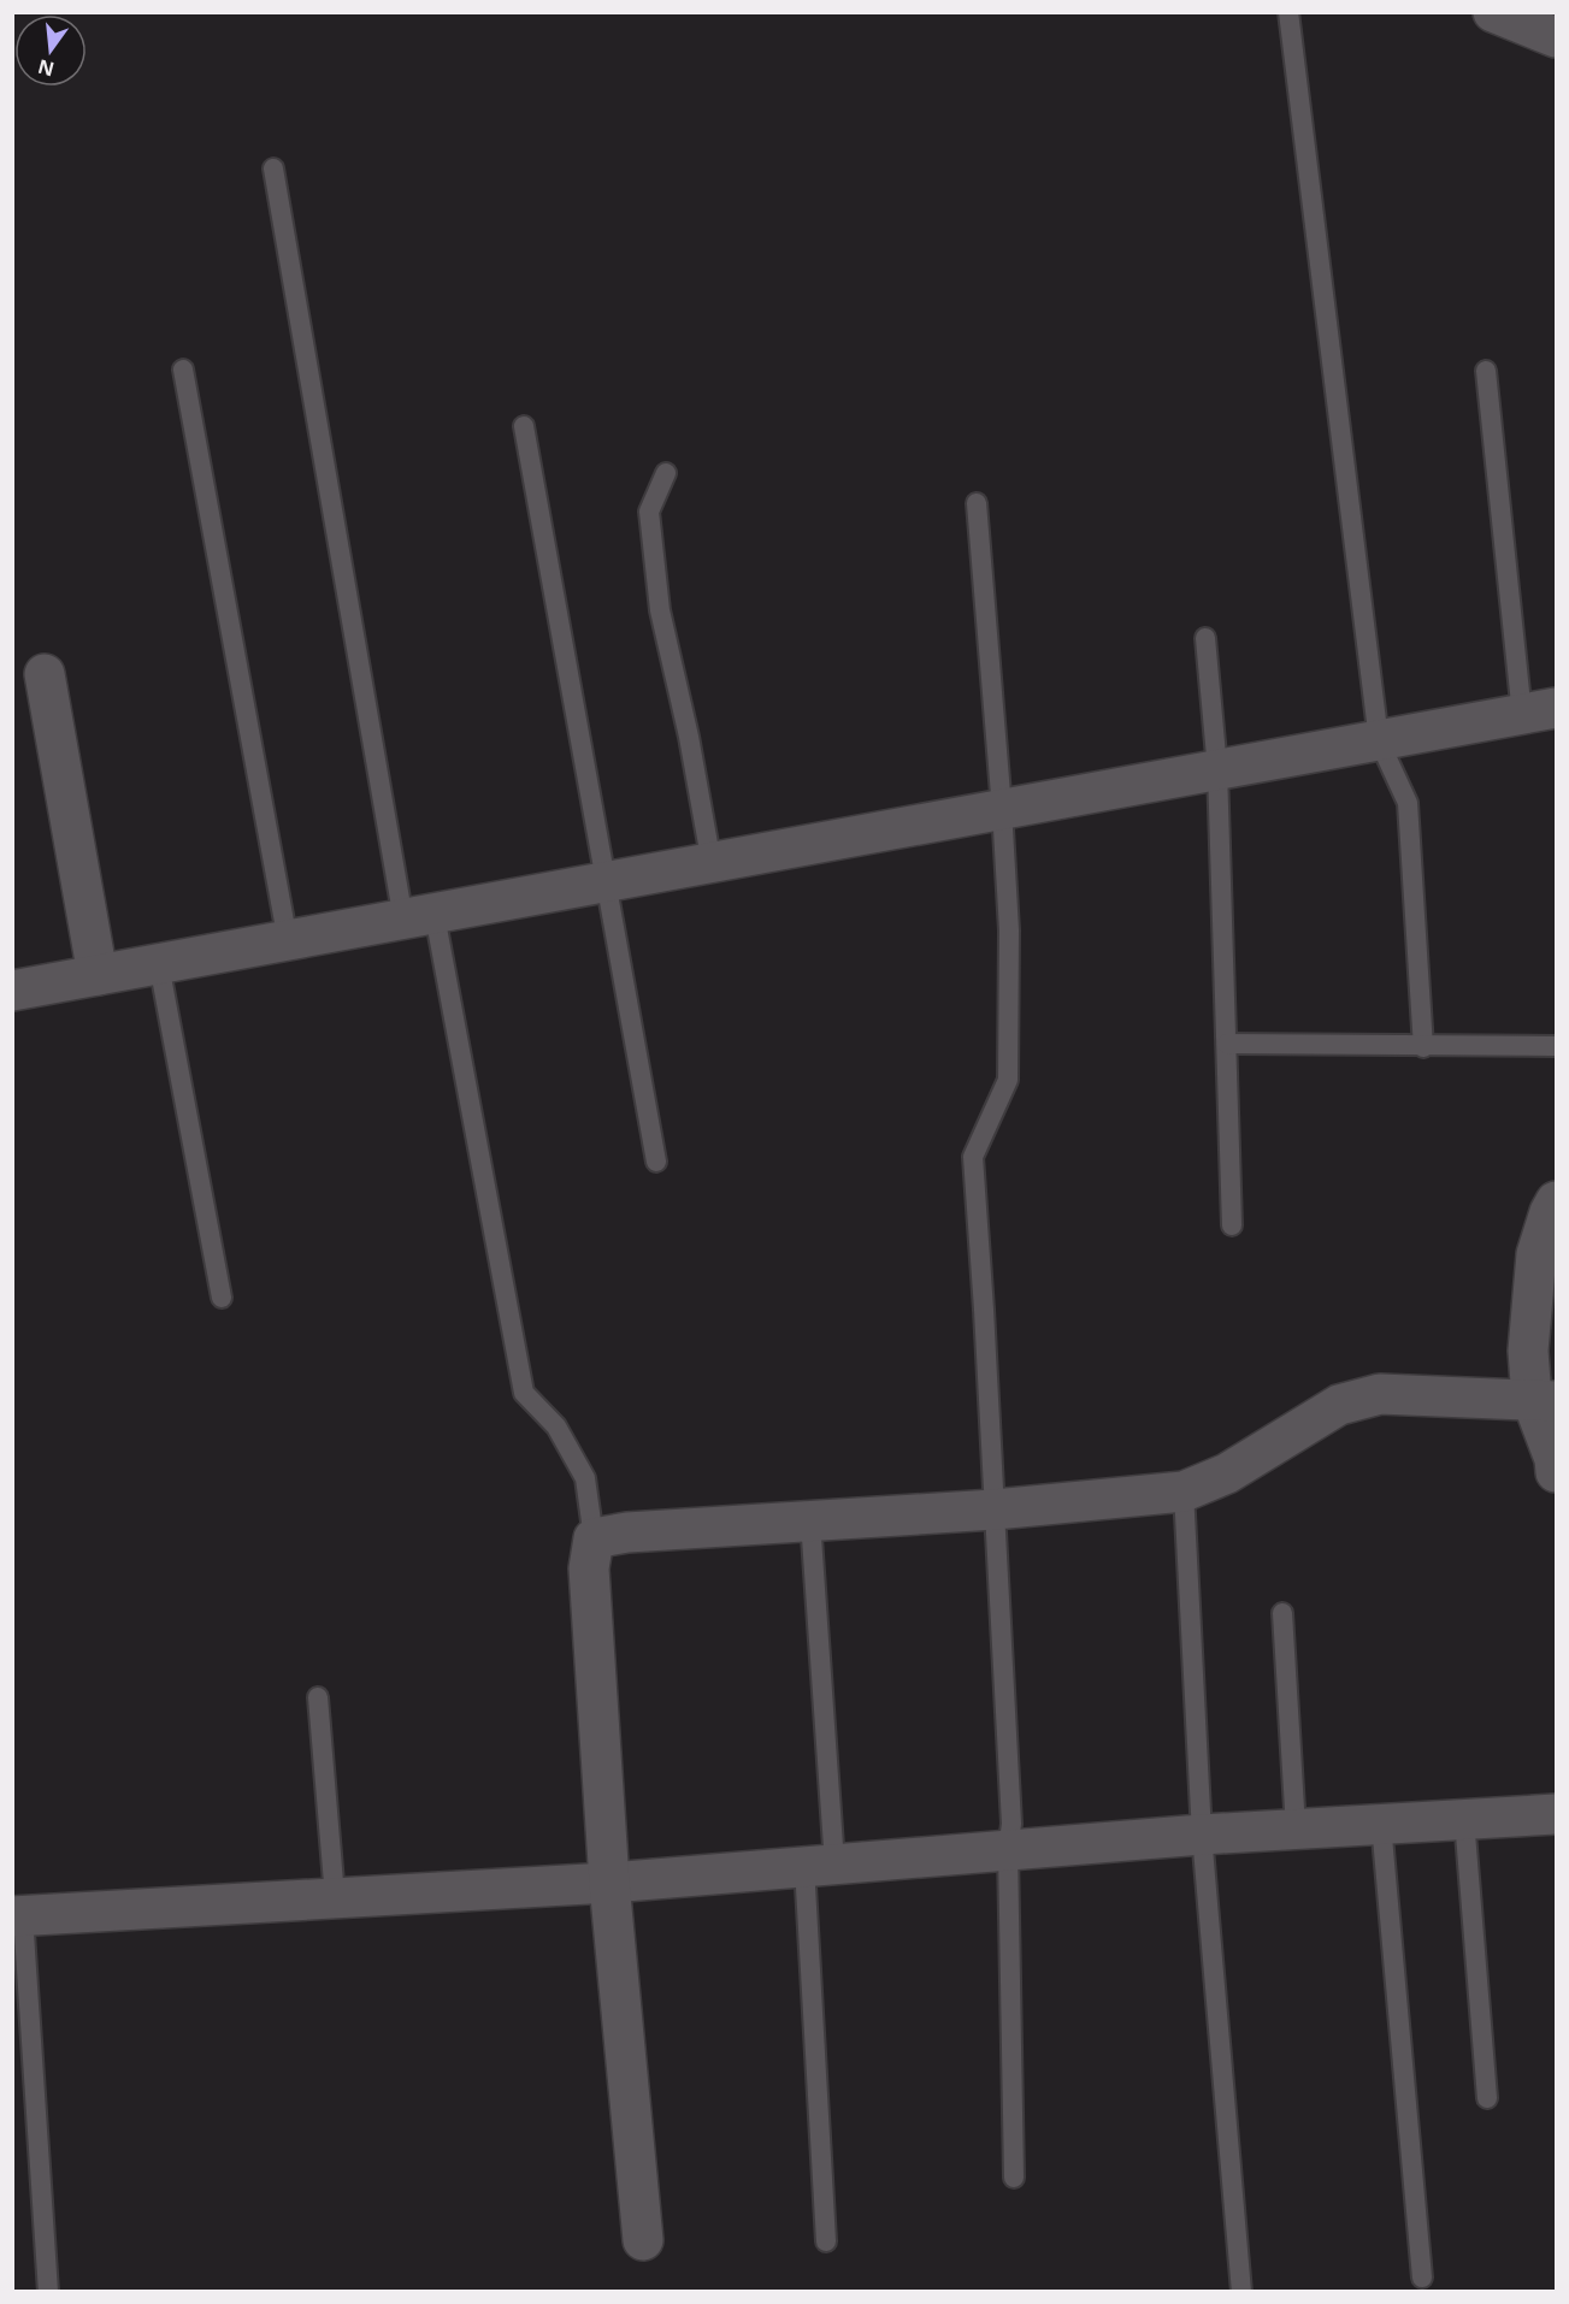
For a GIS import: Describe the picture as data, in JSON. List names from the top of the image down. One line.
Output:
{"north":"bottom"}
